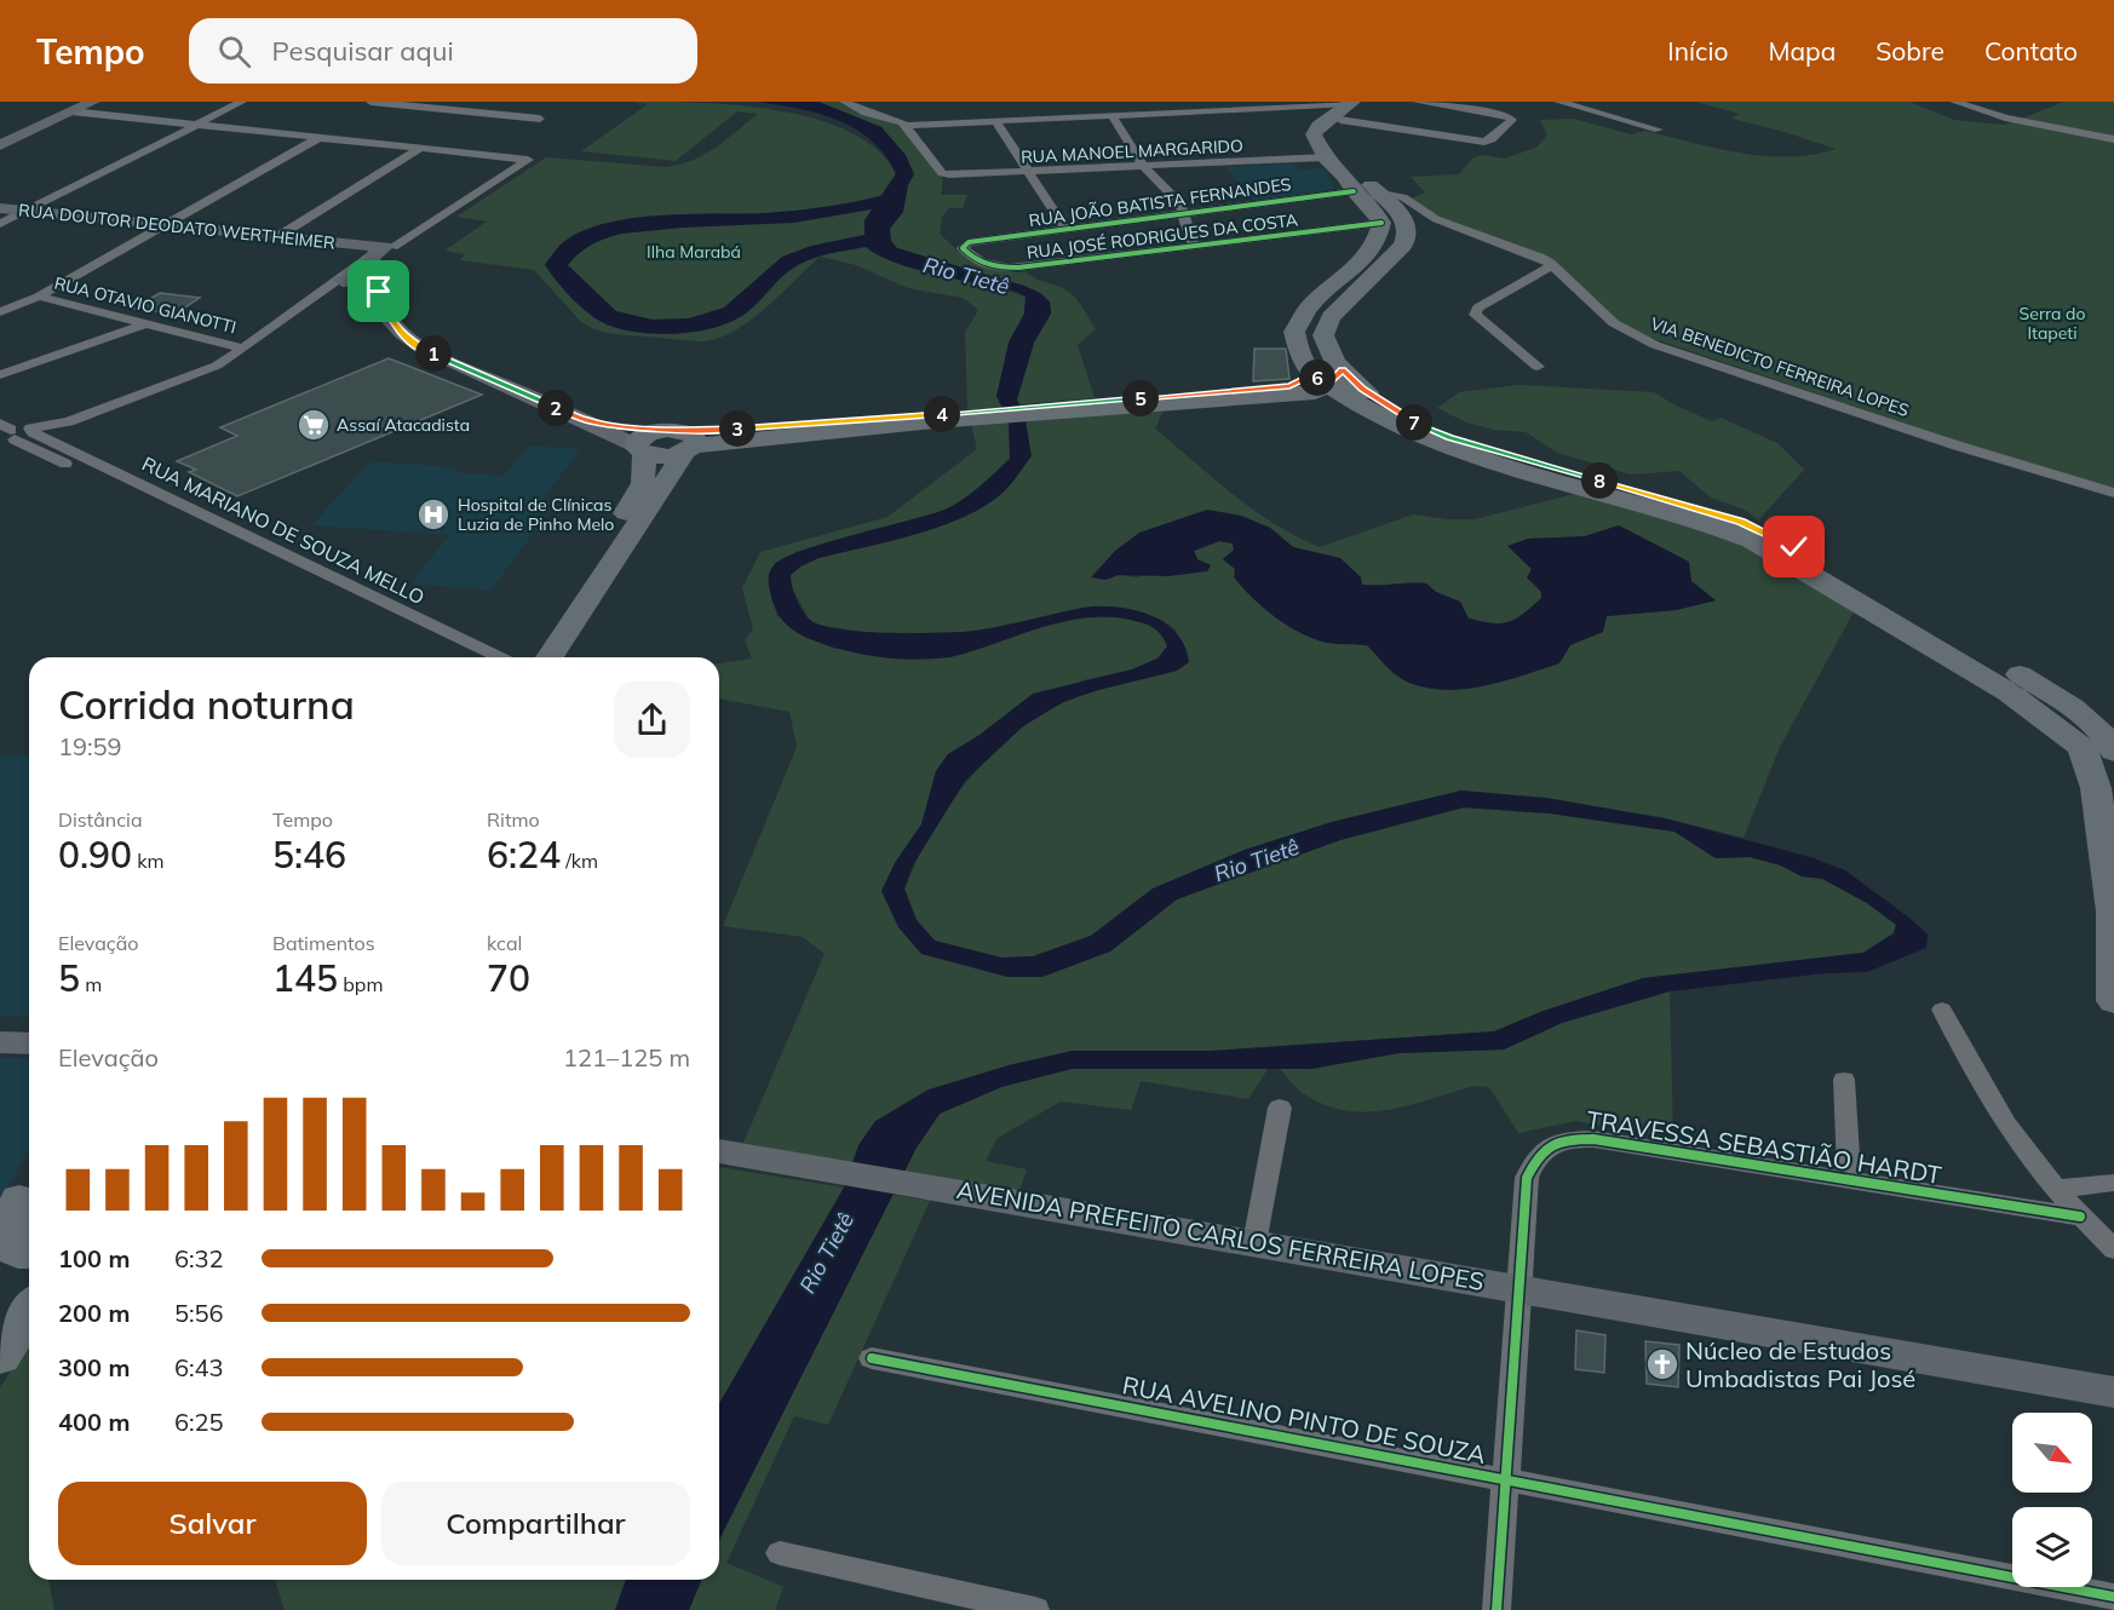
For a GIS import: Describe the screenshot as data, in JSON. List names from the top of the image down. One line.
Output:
{"streets":{"street":["RUA MANOEL MARGARIDO","RUA JOÃO BATISTA FERNANDES","RUA DOUTOR DEODATO WERTHEIMER","RUA JOSÉ RODRIGUES DA COSTA","RUA OTAVIO GIANOTTI","VIA BENEDICTO FERREIRA LOPES","RUA MARIANO DE SOUZA MELLO","TRAVESSA SEBASTIÃO HARDT","AVENIDA PREFEITO CARLOS FERREIRA LOPES","RUA AVELINO PINTO DE SOUZA"]},"crossings":[["RUA JOÃO BATISTA FERNANDES","RUA JOSÉ RODRIGUES DA COSTA"],["TRAVESSA SEBASTIÃO HARDT","AVENIDA PREFEITO CARLOS FERREIRA LOPES"]],"water":["Rio Tietê"],"parks":["Ilha Marabá","Serra do Itapeti"],"places":{"supermarket":["Assaí Atacadista"],"hospital":["Hospital de Clínicas Luzia de Pinho Melo"],"church":["Núcleo de Estudos Umbadistas Pai José"]},"north":"bottom right","page":{"header":"Tempo","search":"Pesquisar aqui","nav":["Início","Mapa","Sobre","Contato"],"pins":["1","6","5","2","4","7","3","8"],"heading":["Corrida noturna","19:59"],"stats":[["Distância","0.90 km"],["Tempo","5:46"],["Ritmo","6:24 /km"],["Elevação","5 m"],["Batimentos","145 bpm"],["kcal","70"]],"chart":["Elevação","121–125 m"],"list":[{"name":"100 m","note":"6:32"},{"name":"200 m","note":"5:56"},{"name":"300 m","note":"6:43"},{"name":"400 m","note":"6:25"}],"buttons":["Salvar","Compartilhar"]}}
